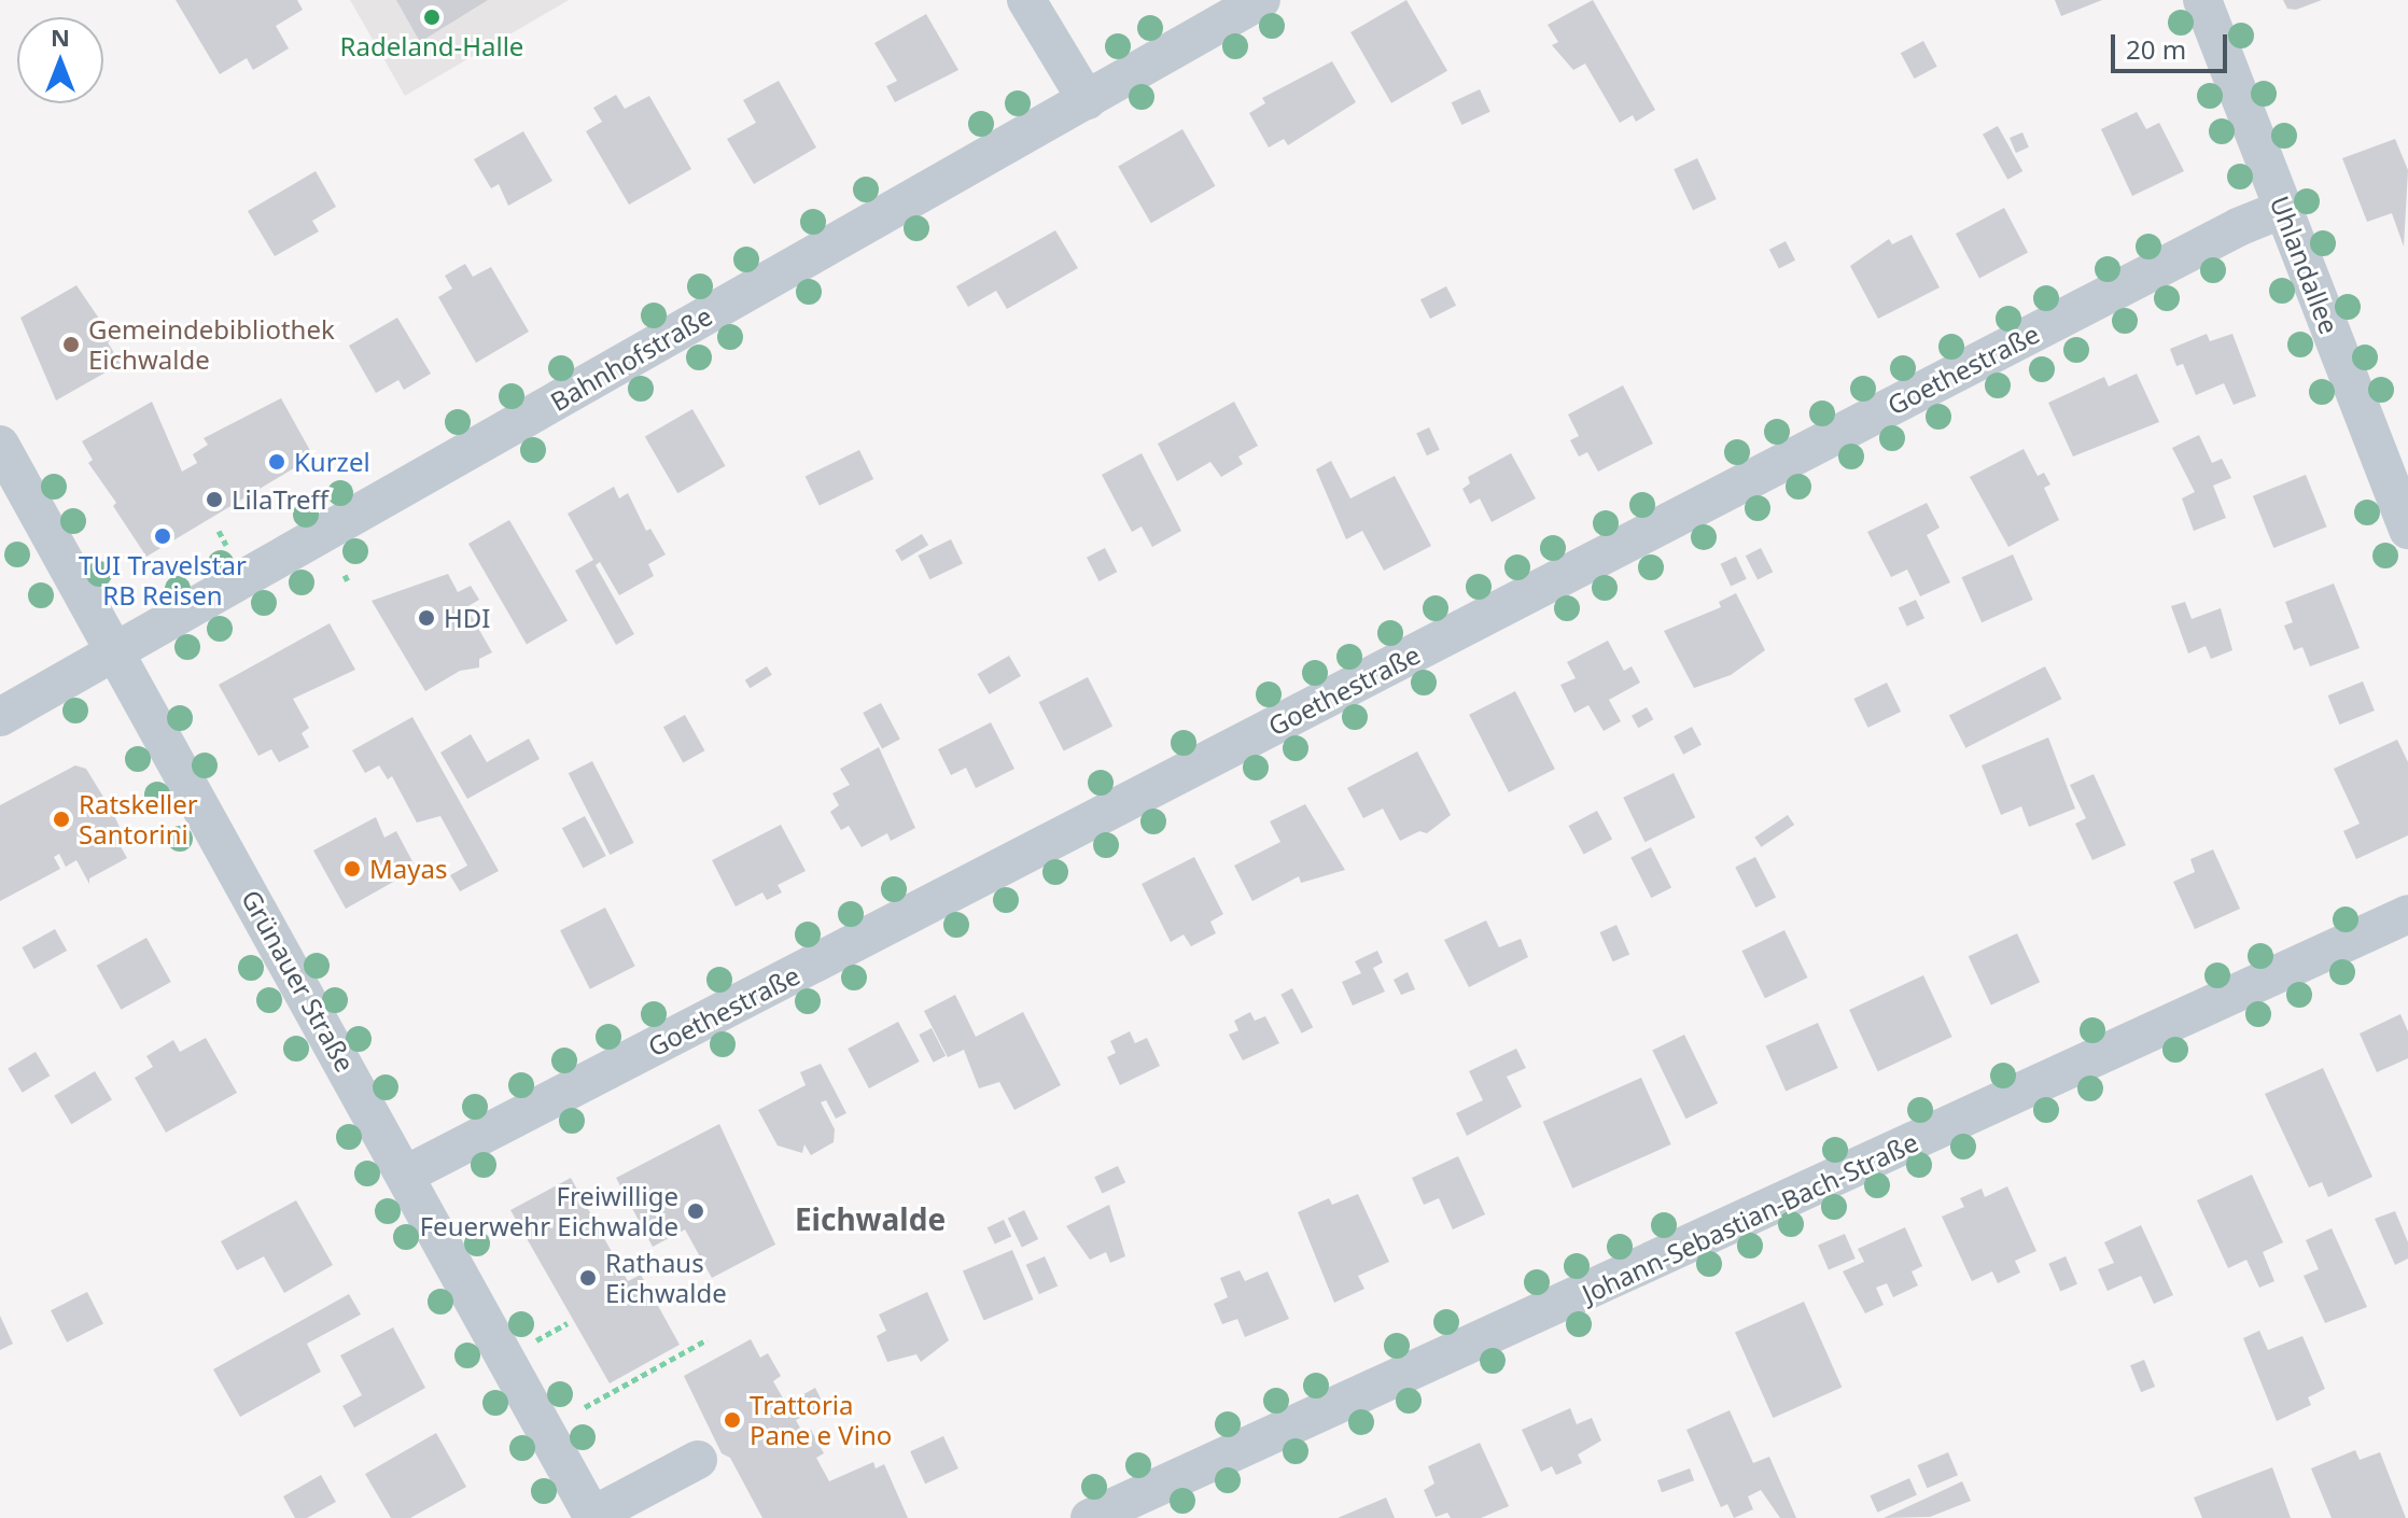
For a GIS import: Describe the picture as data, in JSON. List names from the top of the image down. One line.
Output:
{"streets":{"street":["Uhlandallee","Bahnhofstraße","Goethestraße","Grünauer Straße","Johann-Sebastian-Bach-Straße"]},"crossings":[["Uhlandallee","Goethestraße"],["Bahnhofstraße","Grünauer Straße"],["Goethestraße","Grünauer Straße"]],"districts":["Eichwalde"],"places":["Radeland-Halle","Gemeindebibliothek Eichwalde","Kurzel","LilaTreff","TUI Travelstar RB Reisen","HDI","Ratskeller Santorini","Mayas","Freiwillige Feuerwehr Eichwalde","Rathaus Eichwalde","Trattoria Pane e Vino"],"scale_bar":"20 m","north":"top"}
